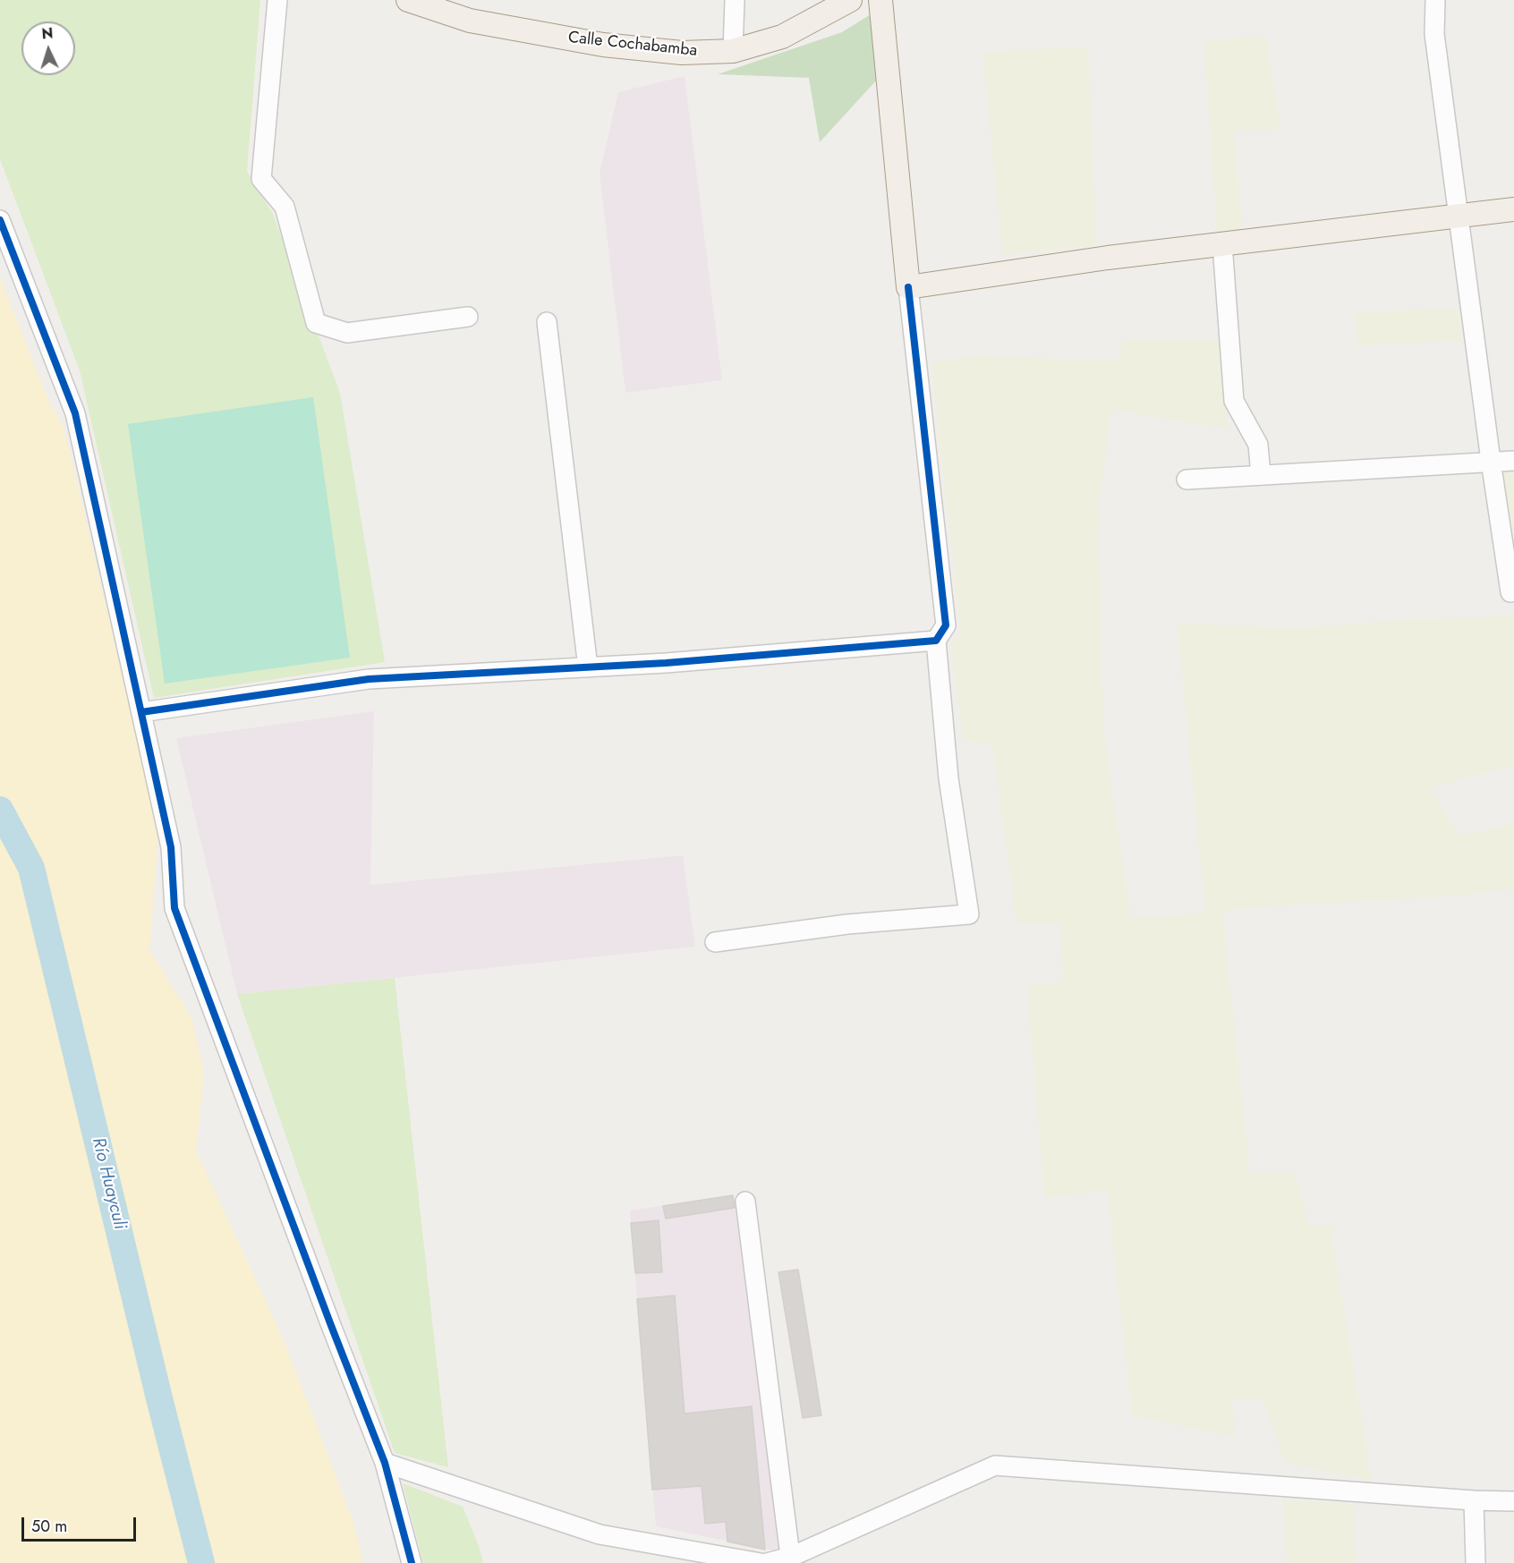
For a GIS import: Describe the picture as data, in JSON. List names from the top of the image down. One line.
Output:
{"streets":{"main road":["Calle Cochabamba"]},"water":["Río Huayculi"],"scale_bar":"50 m","north":"top"}
